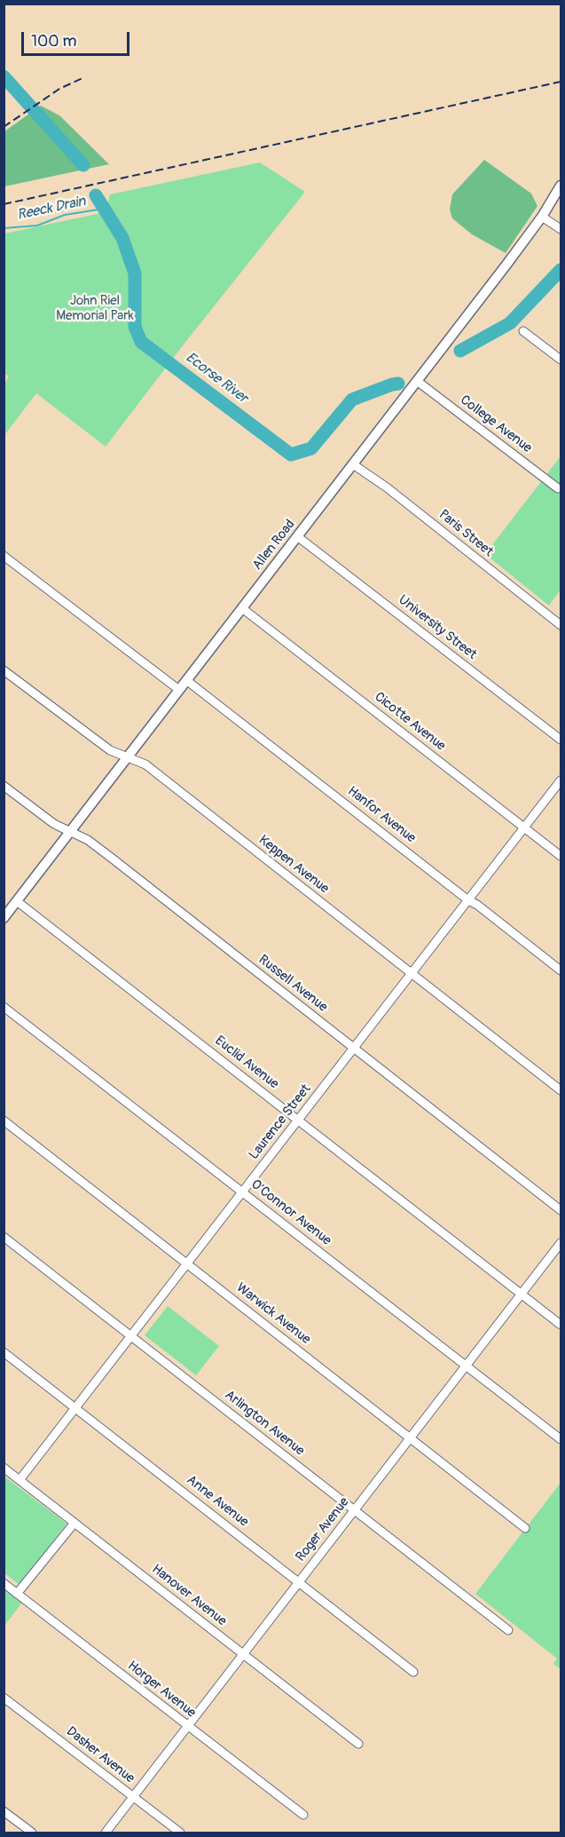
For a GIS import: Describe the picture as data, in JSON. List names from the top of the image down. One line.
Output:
{"streets":{"main road":["Allen Road"],"street":["College Avenue","Paris Street","University Street","Cicotte Avenue","Hanfor Avenue","Keppen Avenue","Russell Avenue","Euclid Avenue","Laurence Street","O'Connor Avenue","Warwick Avenue","Arlington Avenue","Anne Avenue","Roger Avenue","Hanover Avenue","Horger Avenue","Dasher Avenue"]},"crossings":[["College Avenue","Allen Road"],["Paris Street","Allen Road"],["Allen Road","University Street"],["Allen Road","Cicotte Avenue"],["Allen Road","Hanfor Avenue"],["Allen Road","Keppen Avenue"],["Allen Road","Russell Avenue"],["Allen Road","Euclid Avenue"],["Cicotte Avenue","Laurence Street"],["Hanfor Avenue","Laurence Street"],["Keppen Avenue","Laurence Street"],["Russell Avenue","Laurence Street"],["Euclid Avenue","Laurence Street"],["Euclid Avenue","Roger Avenue"],["Laurence Street","O'Connor Avenue"],["Laurence Street","Warwick Avenue"],["Laurence Street","Arlington Avenue"],["Laurence Street","Anne Avenue"],["Laurence Street","Hanover Avenue"],["O'Connor Avenue","Roger Avenue"],["Warwick Avenue","Roger Avenue"],["Arlington Avenue","Roger Avenue"],["Anne Avenue","Roger Avenue"],["Roger Avenue","Hanover Avenue"],["Roger Avenue","Horger Avenue"],["Roger Avenue","Dasher Avenue"]],"water":["Reeck Drain","Ecorse River"],"parks":["John Riel Memorial Park"],"scale_bar":"100 m"}
